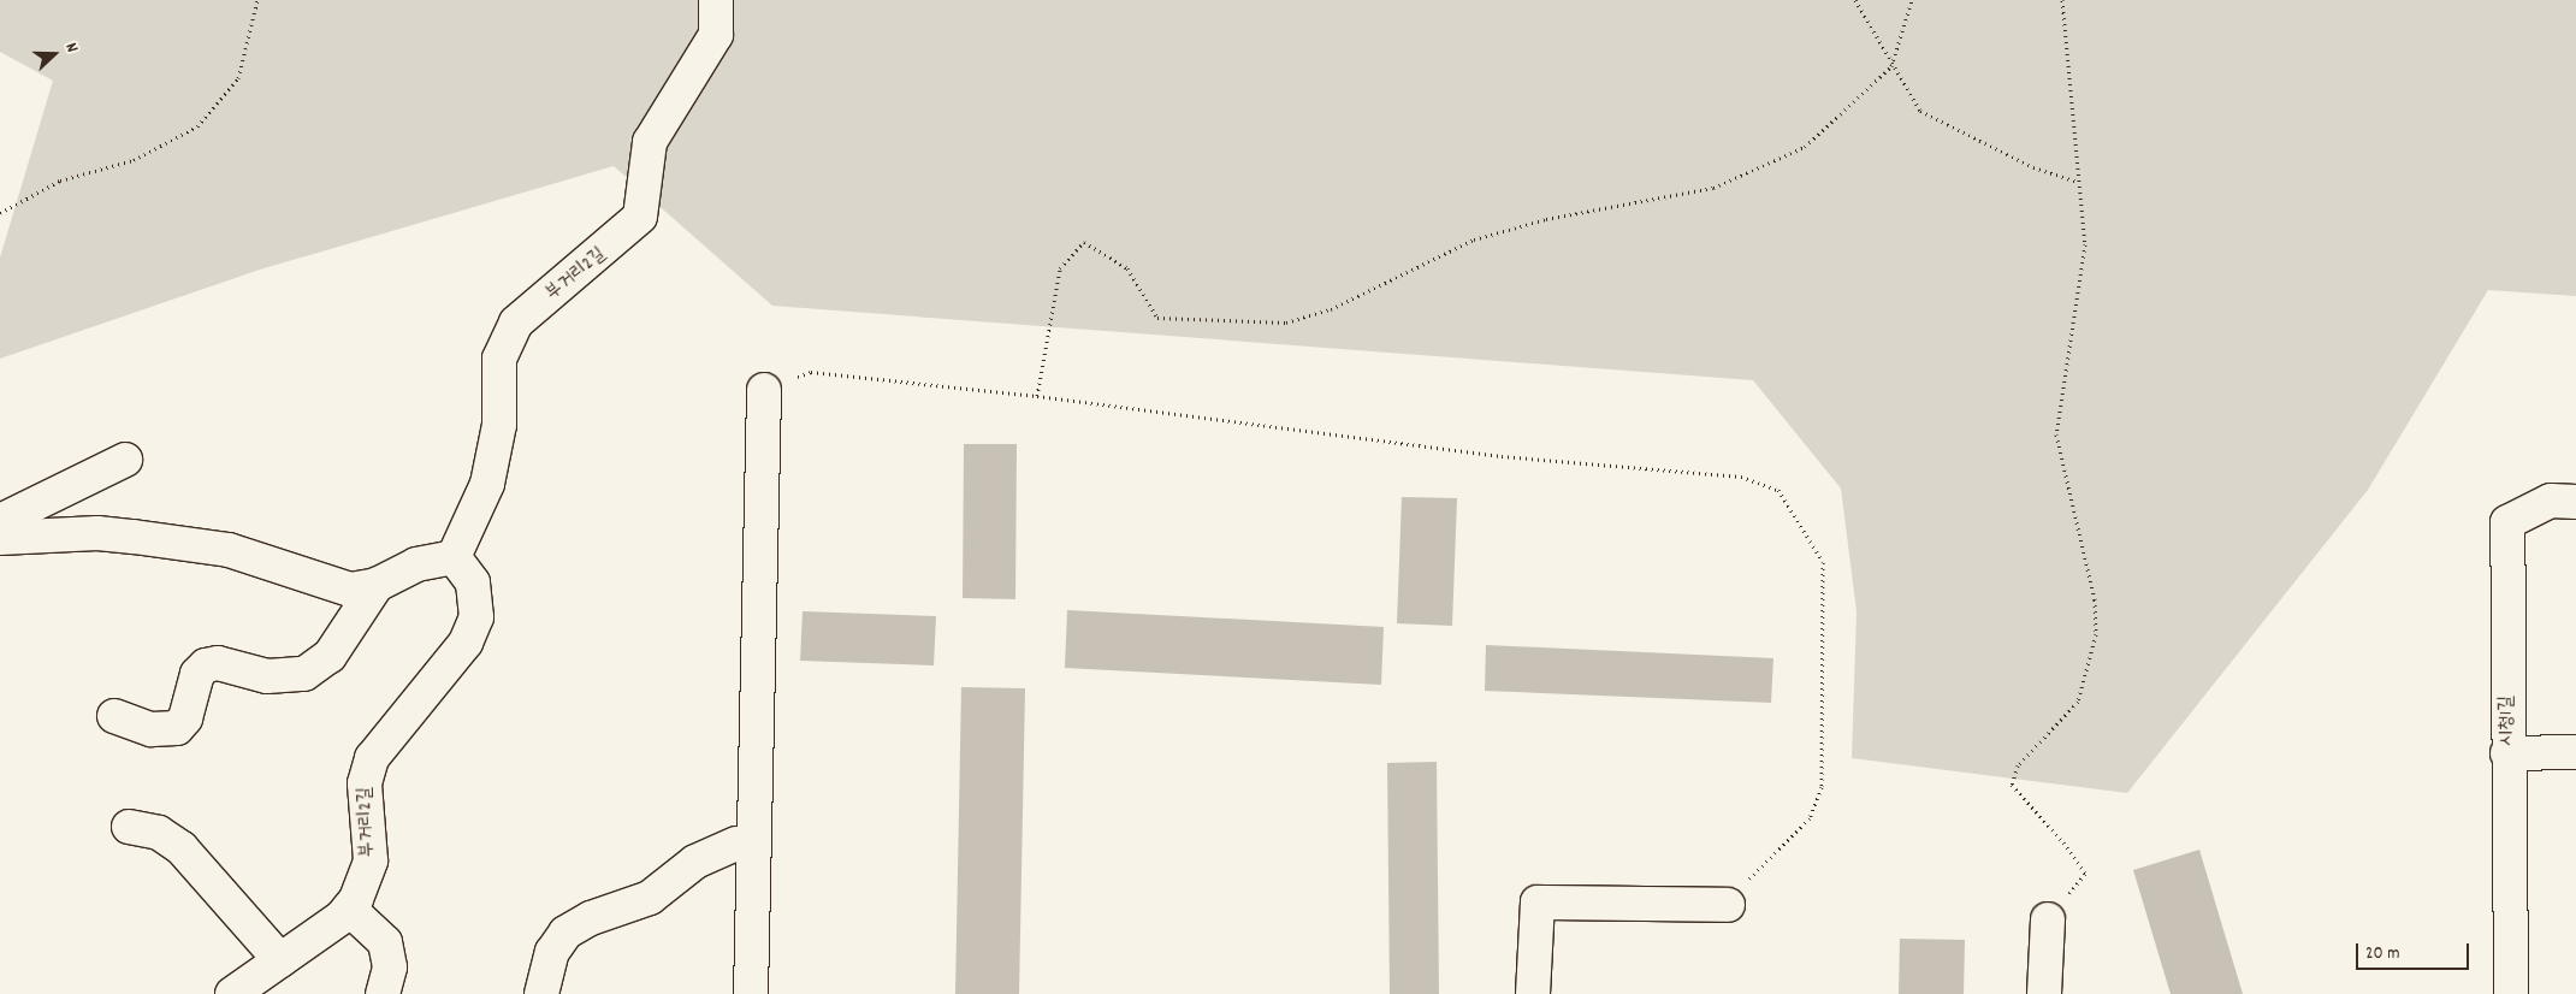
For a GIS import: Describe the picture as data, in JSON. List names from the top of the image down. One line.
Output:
{"streets":{"street":["부거리2길","시청1길"]},"scale_bar":"20 m","north":"right"}
